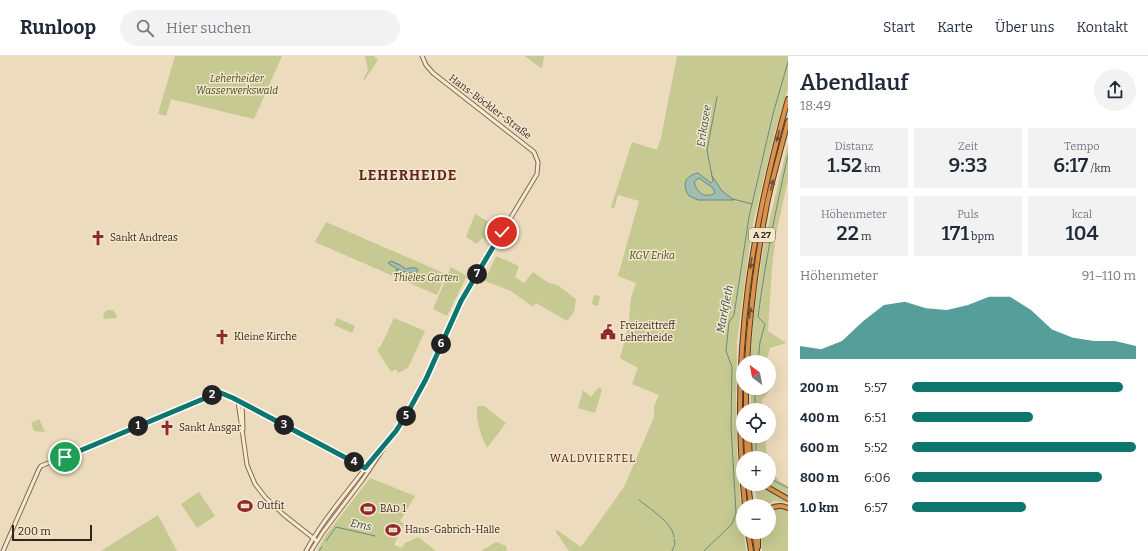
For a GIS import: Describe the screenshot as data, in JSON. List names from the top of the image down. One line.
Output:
{"streets":{"highway":["A 27"],"street":["Hans-Böckler-Straße"]},"districts":["LEHERHEIDE","WALDVIERTEL"],"water":["Erikasee","Markfleth","Ems"],"parks":["Leherheider Wasserwerkswald","KGV Erika","Thieles Garten"],"places":{"church":["Sankt Andreas","Kleine Kirche","Sankt Ansgar"],"public building":["Freizeittreff Leherheide"],"sports":["Outfit","BAD 1","Hans-Gabrich-Halle"]},"scale_bar":"200 m","north":"top left","page":{"header":"Runloop","search":"Hier suchen","nav":["Start","Karte","Über uns","Kontakt"],"heading":["Abendlauf","18:49"],"stats":[["Distanz","1.52 km"],["Zeit","9:33"],["Tempo","6:17 /km"],["Höhenmeter","22 m"],["Puls","171 bpm"],["kcal","104"]],"chart":["Höhenmeter","91–110 m"],"pins":["7","6","2","5","3","1","4"],"map_buttons":["+","−"],"list":[{"name":"200 m","note":"5:57"},{"name":"400 m","note":"6:51"},{"name":"600 m","note":"5:52"},{"name":"800 m","note":"6:06"},{"name":"1.0 km","note":"6:57"}],"scale":"200 m"}}
